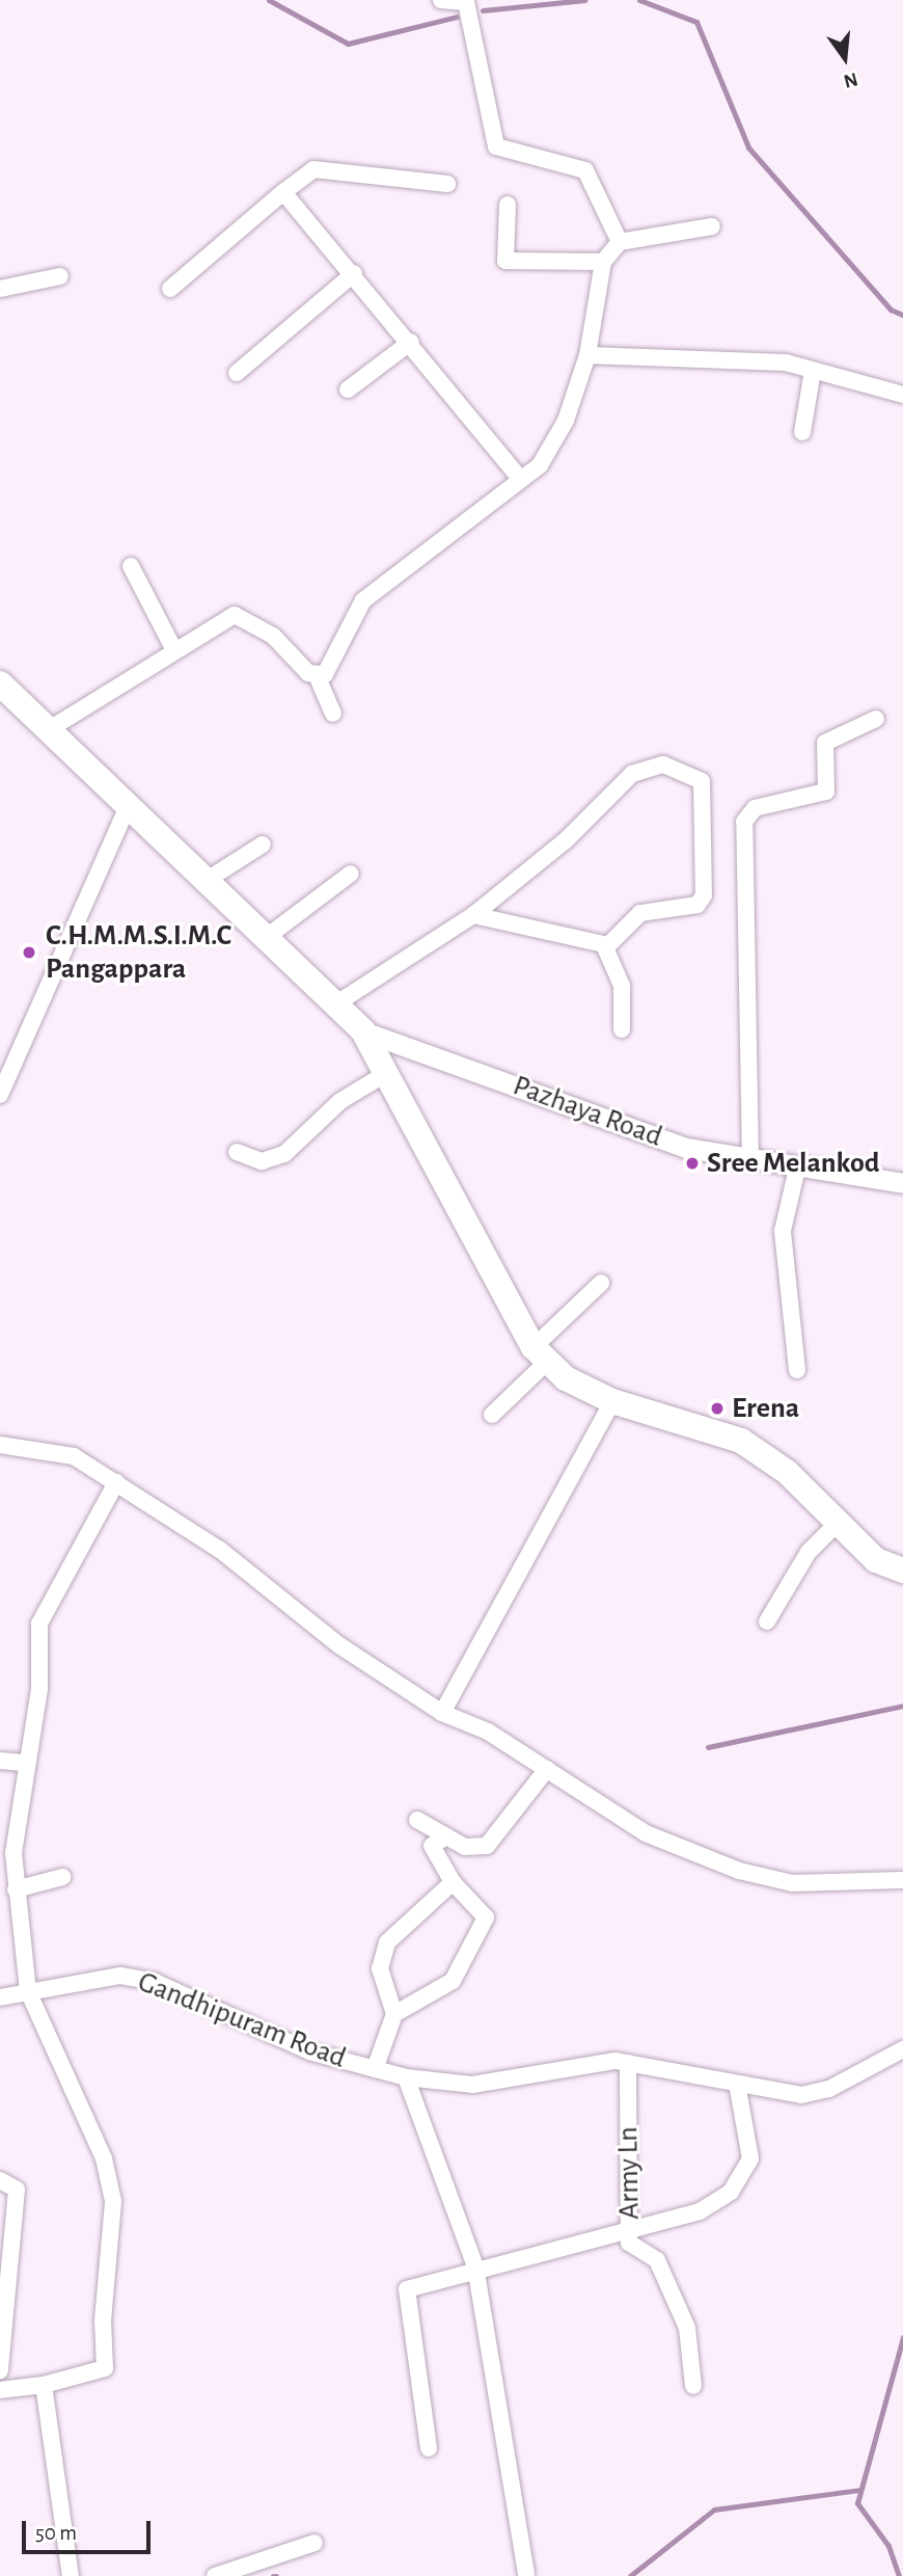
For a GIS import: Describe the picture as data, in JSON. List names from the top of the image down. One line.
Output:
{"streets":{"street":["Pazhaya Road","Gandhipuram Road","Army Ln"]},"crossings":[["Gandhipuram Road","Army Ln"]],"places":["C.H.M.M.S.I.M.C Pangappara","Sree Melankod","Erena"],"scale_bar":"50 m","north":"bottom"}
